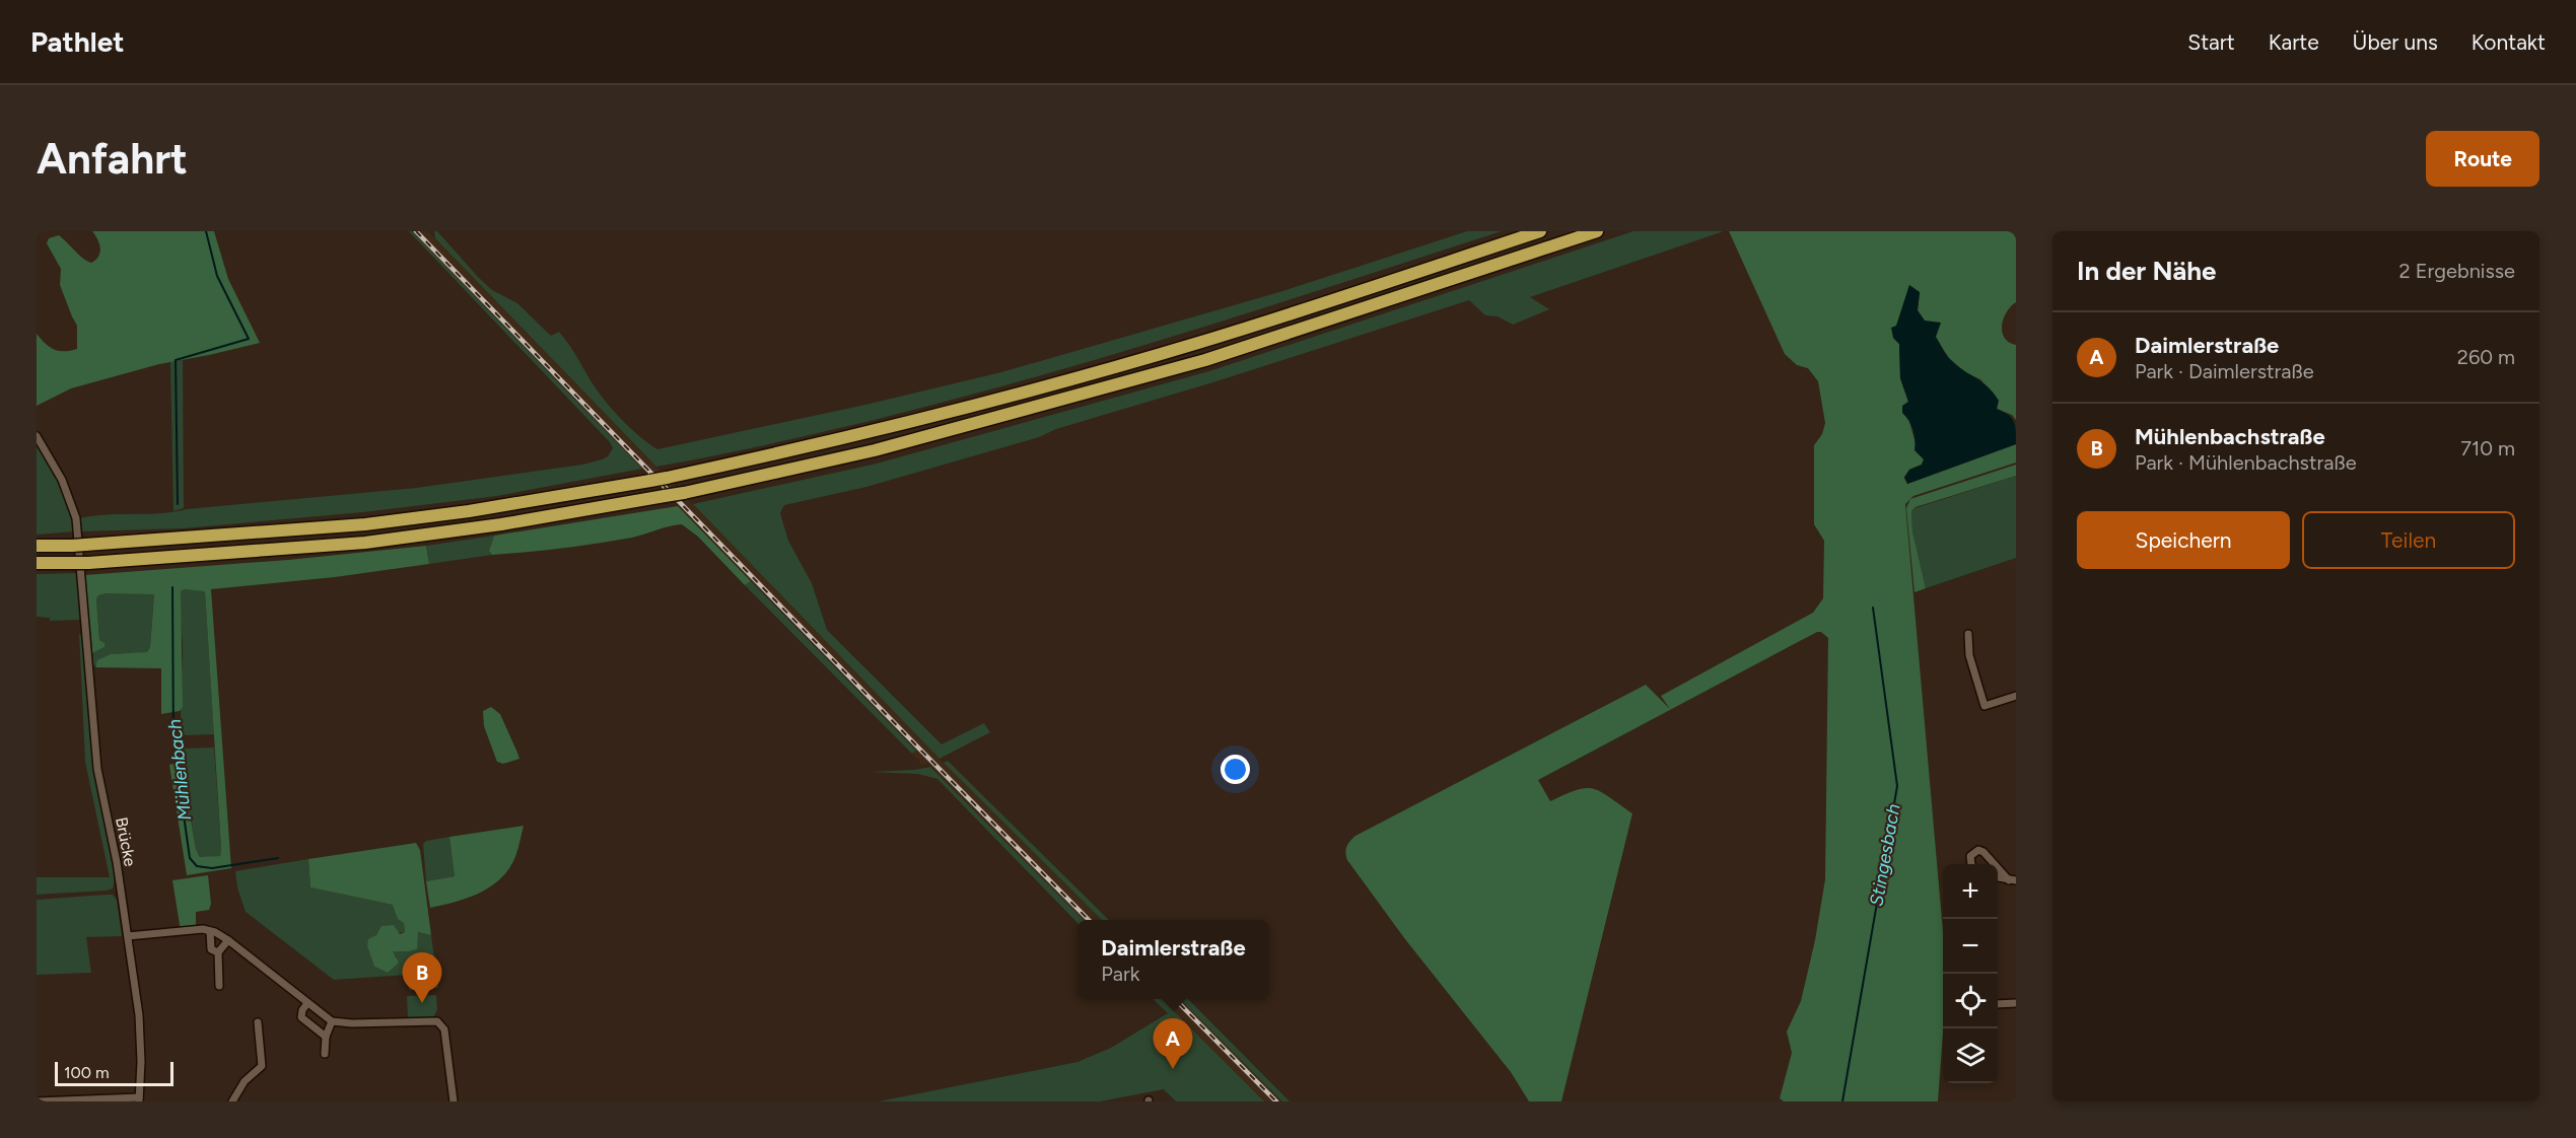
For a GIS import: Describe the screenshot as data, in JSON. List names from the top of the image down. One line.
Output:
{"streets":{"street":["Brücke"]},"water":["Mühlenbach","Stingesbach"],"scale_bar":"100 m","page":{"header":"Pathlet","nav":["Start","Karte","Über uns","Kontakt"],"buttons":["Route",["Speichern","Teilen"]],"title":"Anfahrt","heading":["In der Nähe","2 Ergebnisse"],"list":[{"mark":"A","name":"Daimlerstraße","note":"Park · Daimlerstraße","value":"260 m"},{"mark":"B","name":"Mühlenbachstraße","note":"Park · Mühlenbachstraße","value":"710 m"}],"map_buttons":["+","−"],"popup":["Daimlerstraße","Park"],"pins":["B","A"],"scale":"100 m"}}
